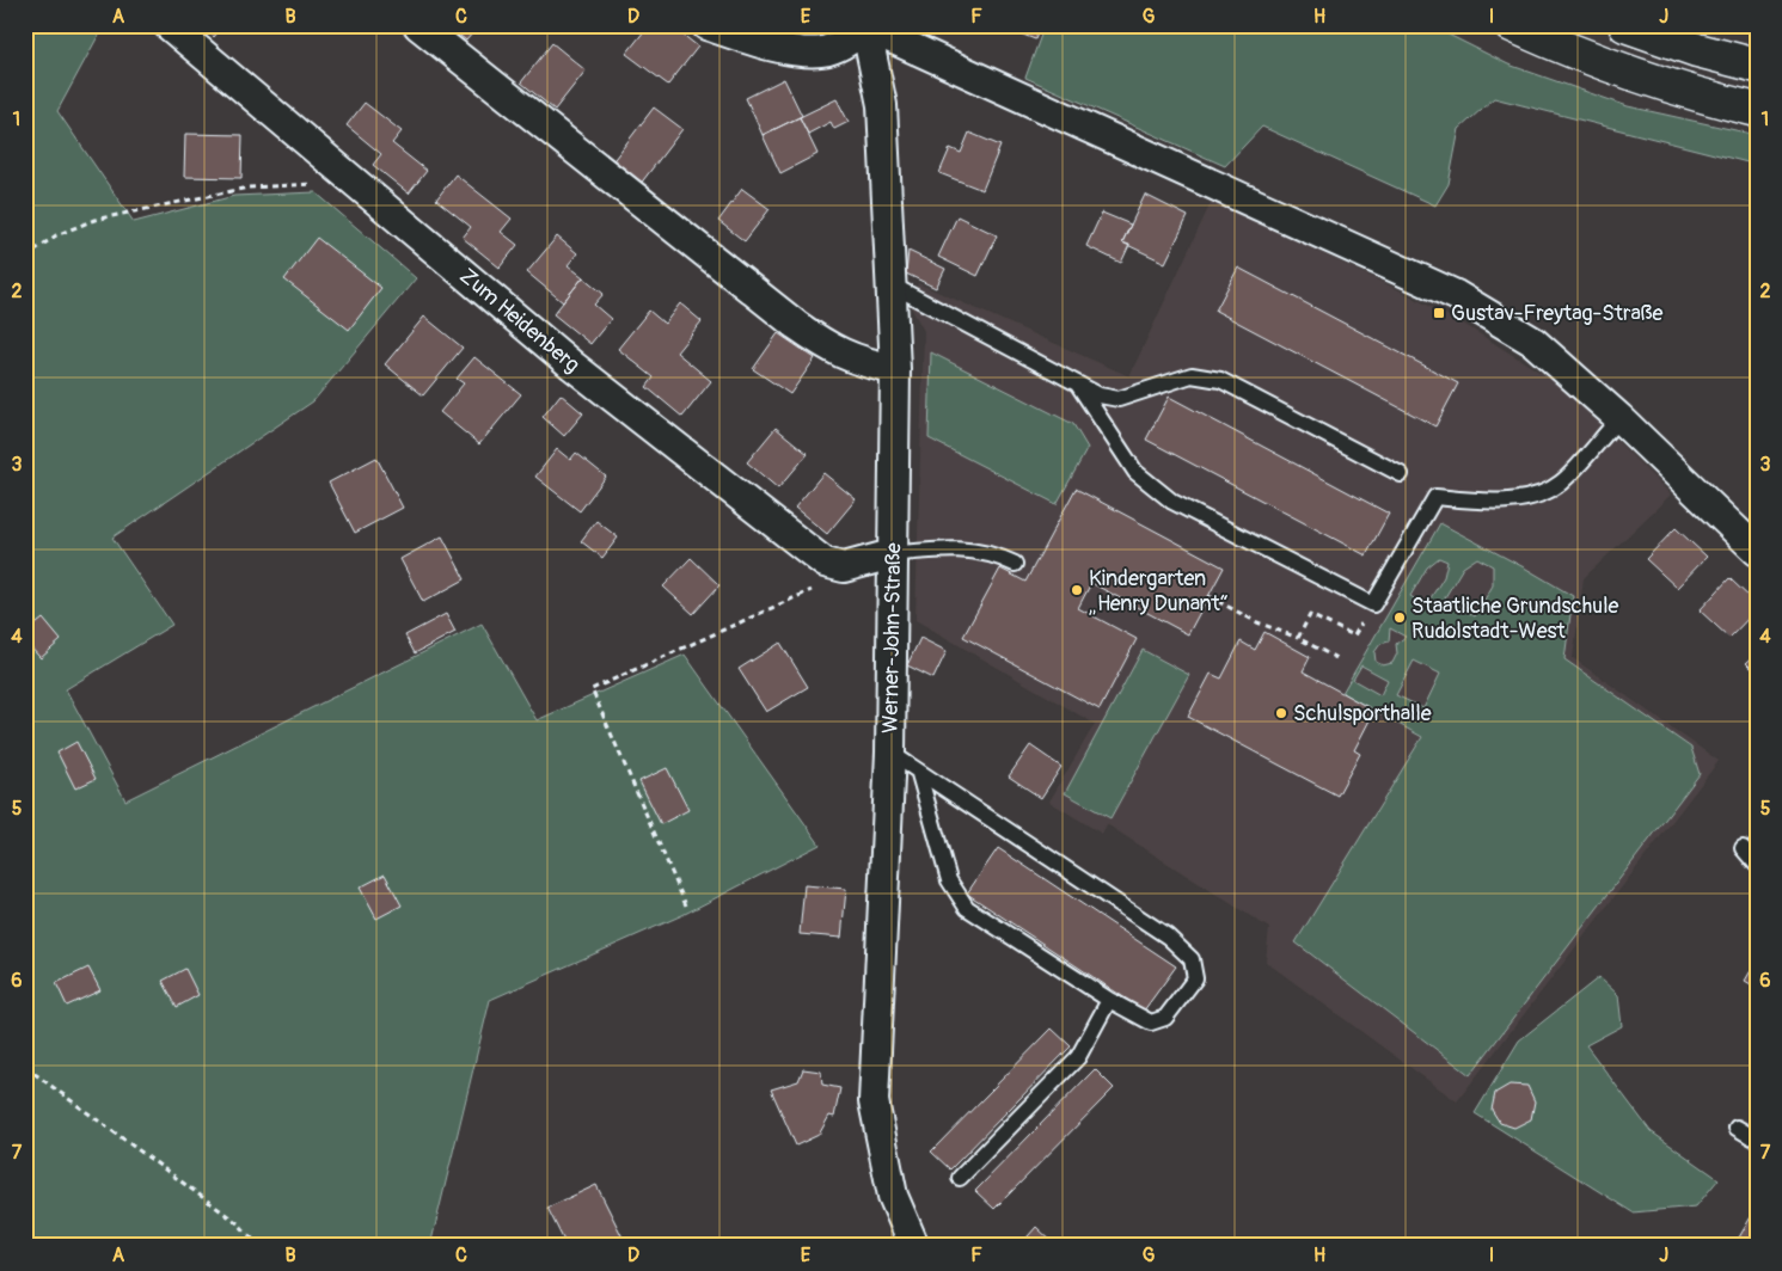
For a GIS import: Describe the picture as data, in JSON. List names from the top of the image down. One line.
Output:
{"streets":{"street":["Zum Heidenberg","Werner-John-Straße"]},"places":{"transit":["Gustav-Freytag-Straße"],"other":["Kindergarten „Henry Dunant“","Staatliche Grundschule Rudolstadt-West","Schulsporthalle"]},"grid":{"columns":["A","B","C","D","E","F","G","H","I","J"],"rows":["1","2","3","4","5","6","7"]}}
